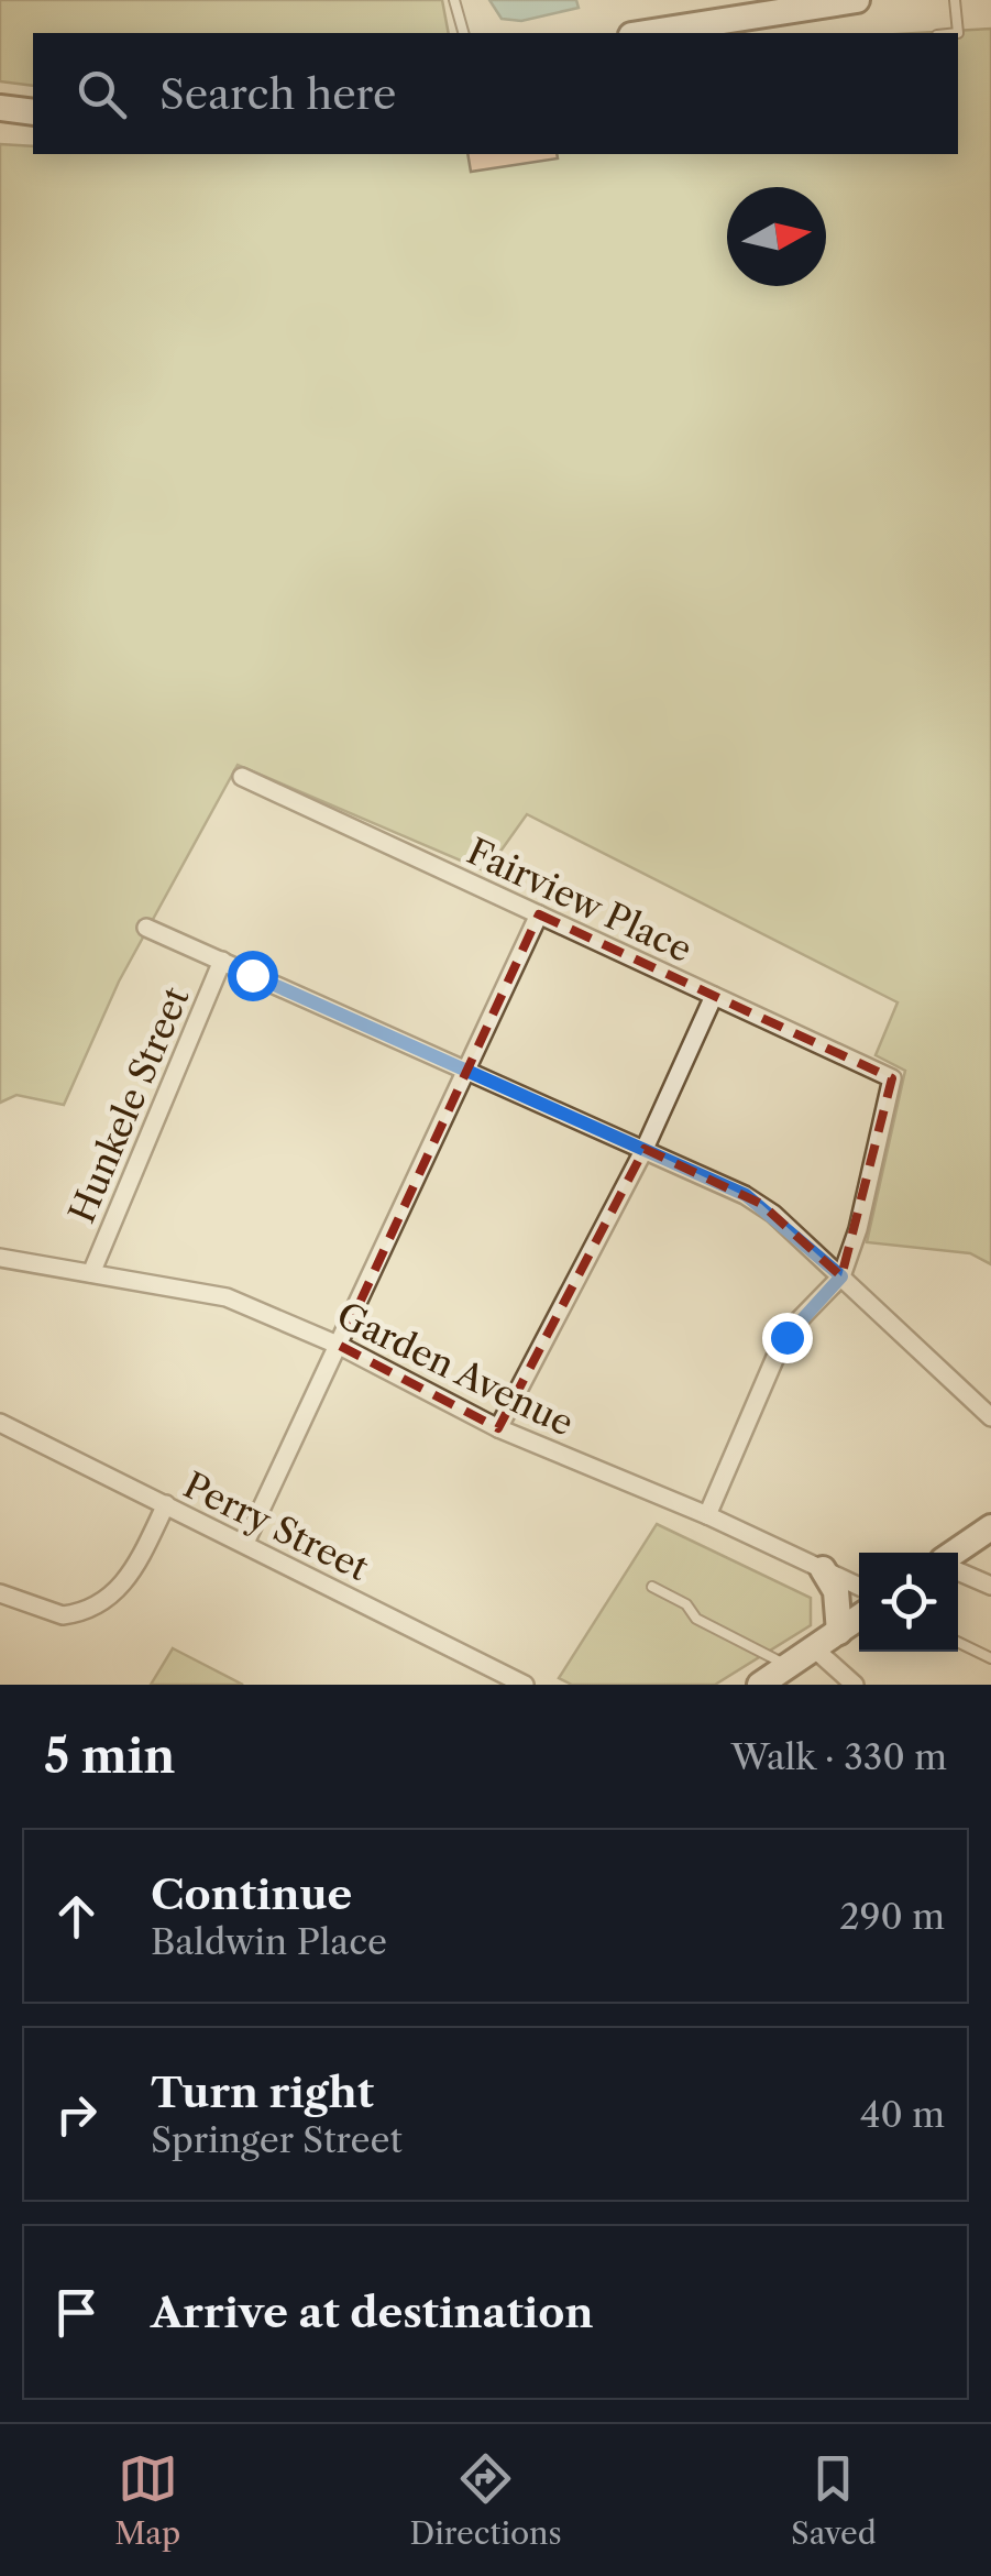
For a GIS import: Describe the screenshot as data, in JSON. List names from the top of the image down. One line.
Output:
{"streets":{"street":["Fairview Place","Hunkele Street","Garden Avenue","Perry Street"]},"crossings":[["Hunkele Street","Garden Avenue"]],"north":"right","page":{"search":"Search here","heading":["5 min","Walk · 330 m"],"list":[["Continue","Baldwin Place","290 m"],["Turn right","Springer Street","40 m"],"Arrive at destination"],"nav":["Map","Directions","Saved"]}}
